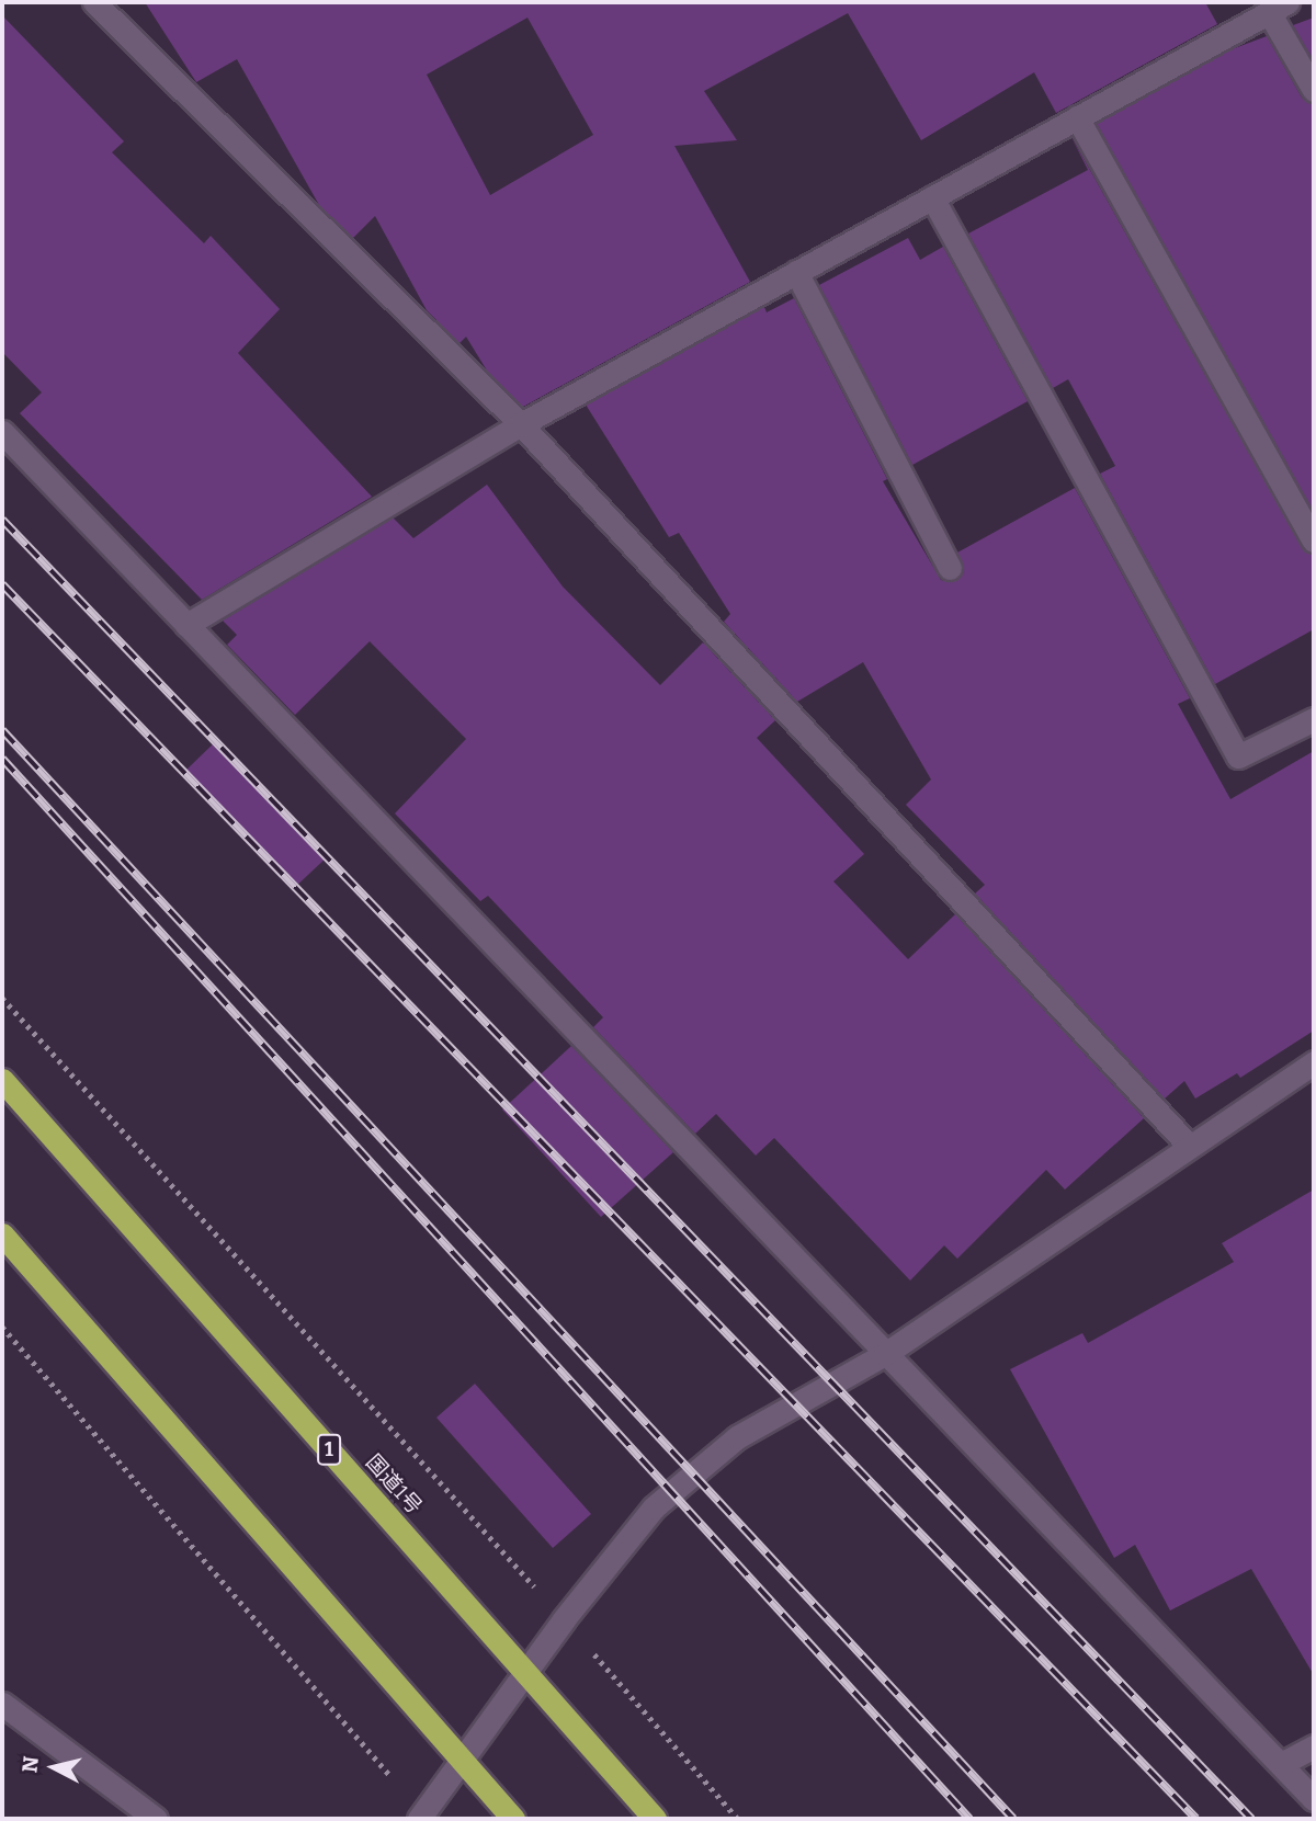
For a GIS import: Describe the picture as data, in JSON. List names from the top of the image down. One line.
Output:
{"streets":{"highway":["1","国道1号"]},"north":"left"}
